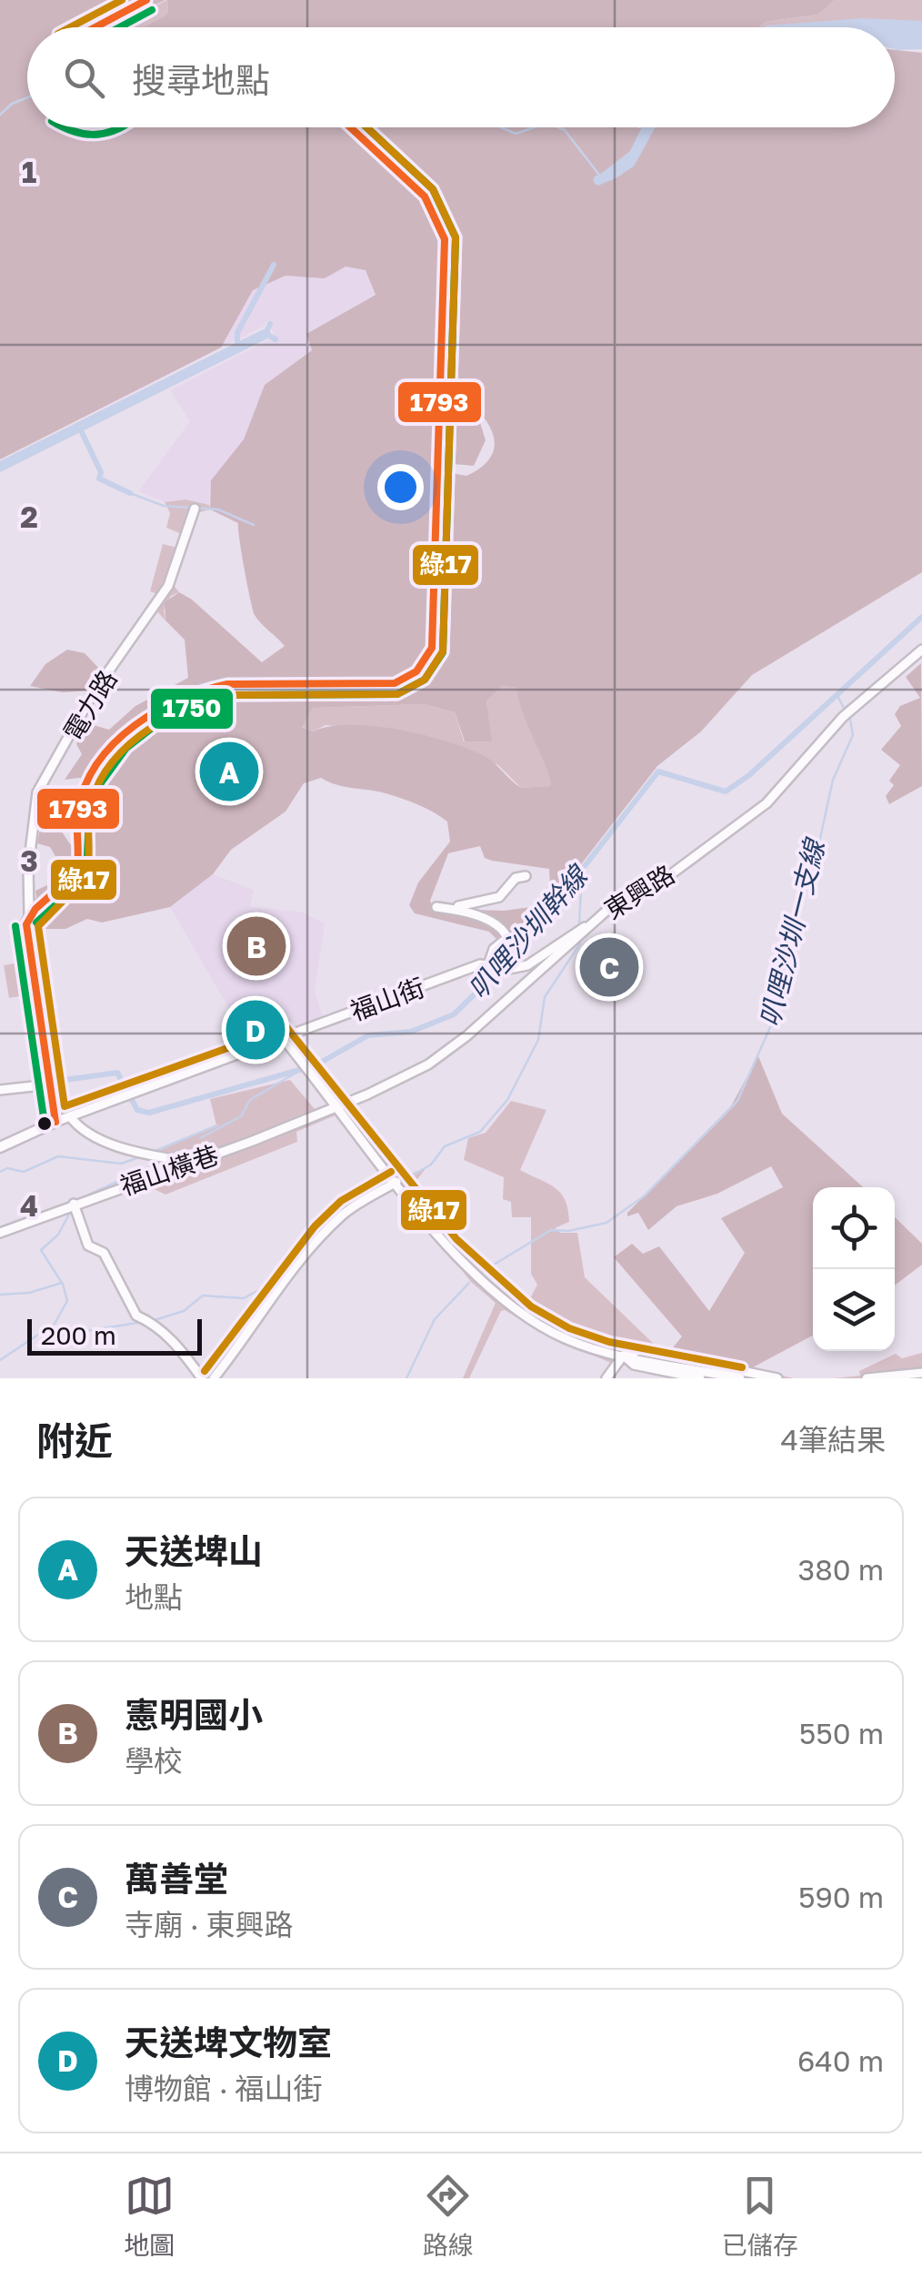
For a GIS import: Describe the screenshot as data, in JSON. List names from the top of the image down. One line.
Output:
{"streets":{"street":["電力路","東興路","福山街","福山橫巷"]},"crossings":[["東興路","福山街"],["東興路","福山橫巷"]],"water":["叭哩沙圳幹線","叭哩沙圳一支線"],"lines":["transit line 1793","transit line 綠17","transit line 1750"],"scale_bar":"200 m","page":{"search":"搜尋地點","pins":["A","B","C","D"],"scale":"200 m","heading":["附近","4筆結果"],"list":[{"mark":"A","name":"天送埤山","note":"地點","value":"380 m"},{"mark":"B","name":"憲明國小","note":"學校","value":"550 m"},{"mark":"C","name":"萬善堂","note":"寺廟 · 東興路","value":"590 m"},{"mark":"D","name":"天送埤文物室","note":"博物館 · 福山街","value":"640 m"}],"nav":["地圖","路線","已儲存"]},"grid":{"rows":["1","2","3","4"]}}
